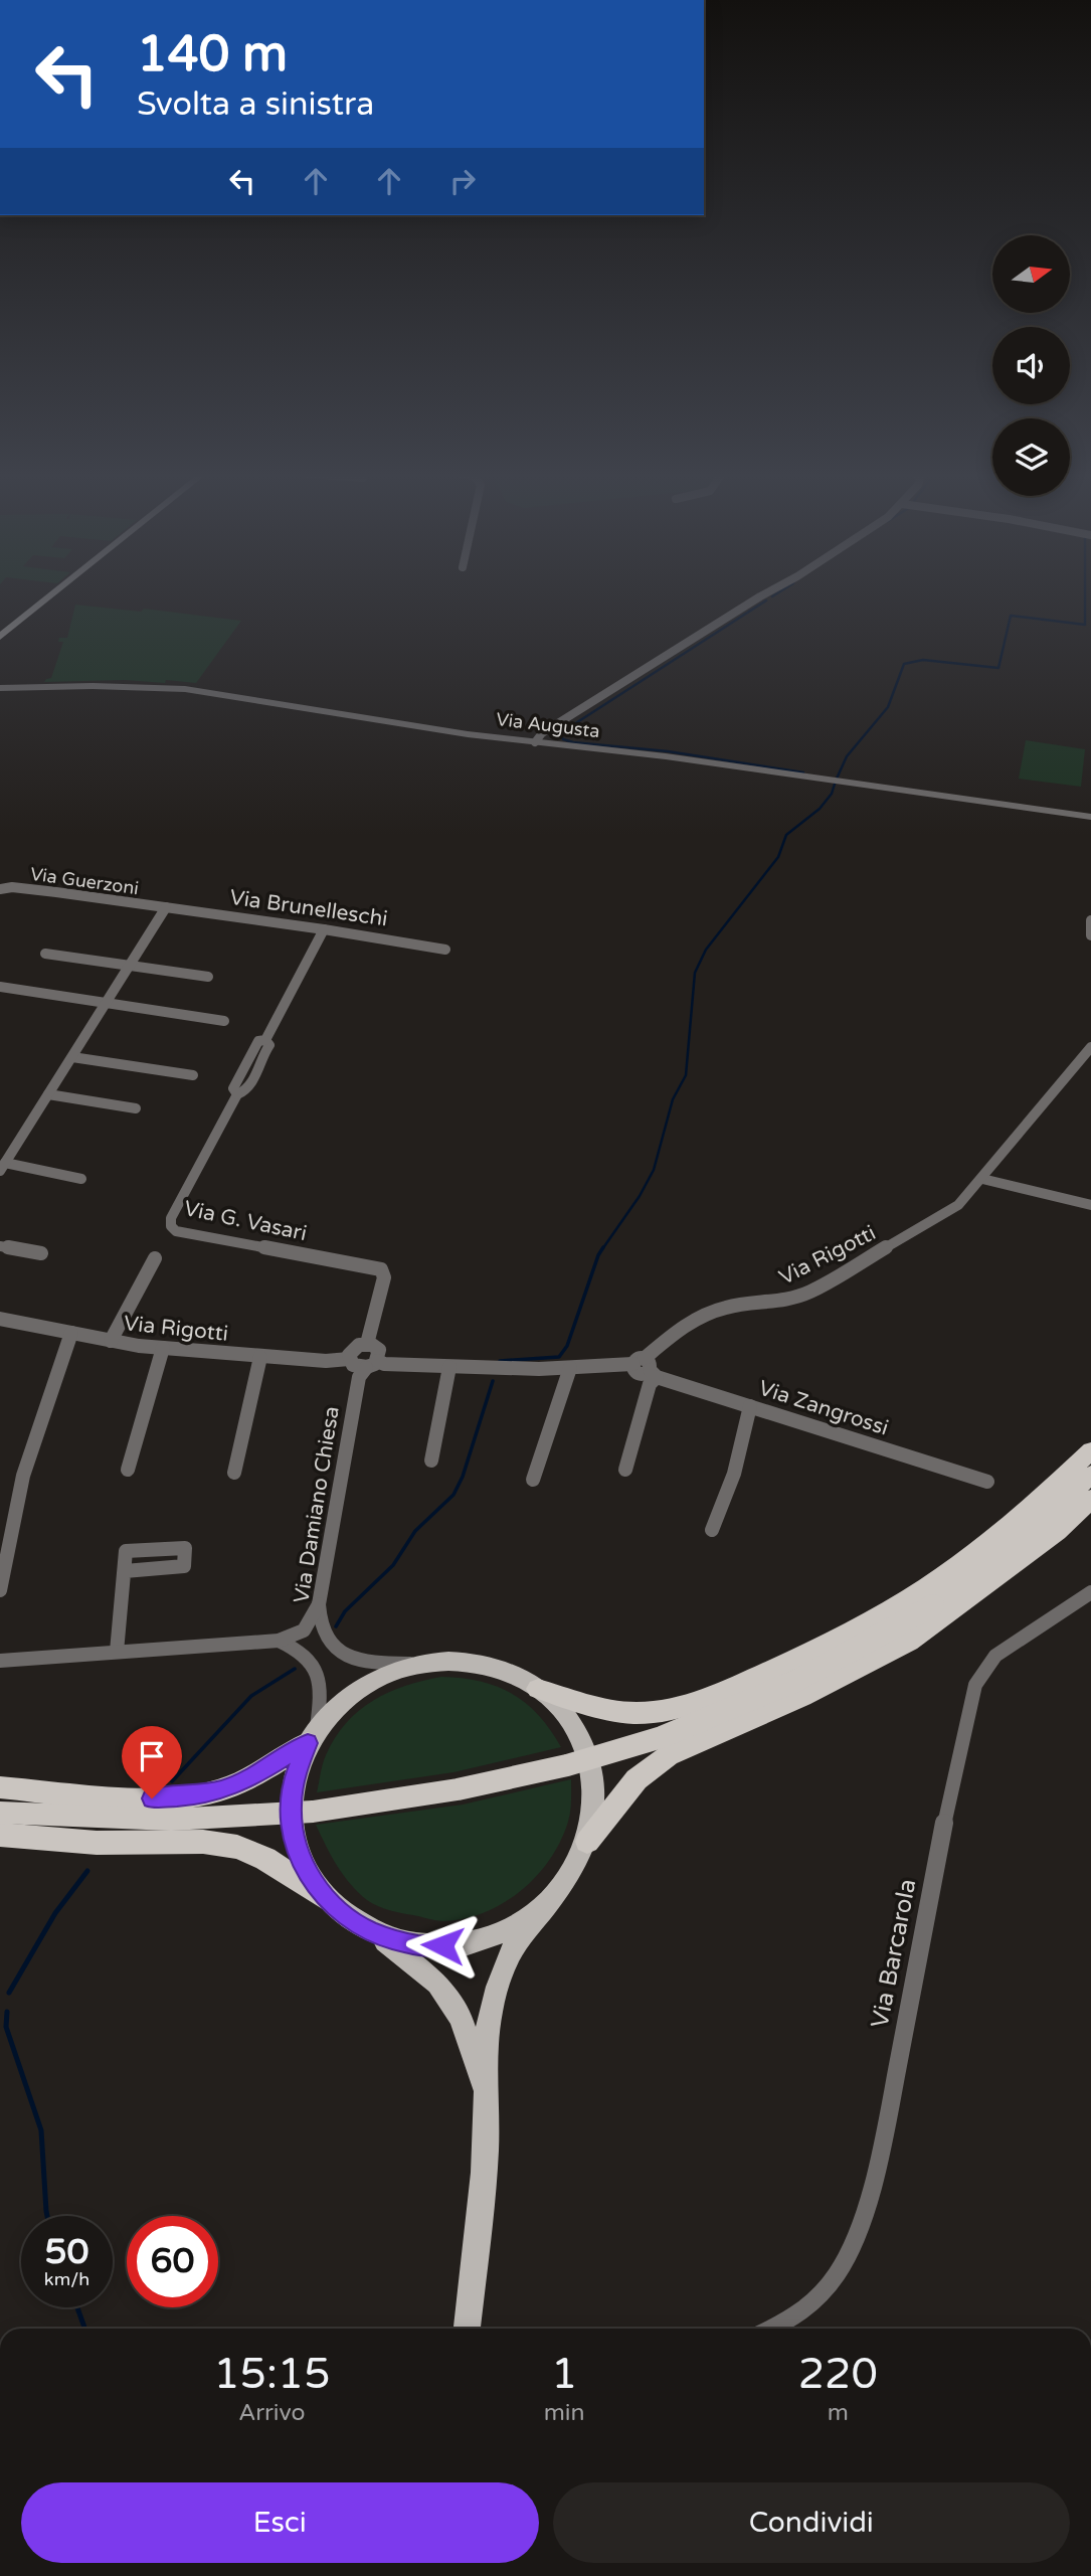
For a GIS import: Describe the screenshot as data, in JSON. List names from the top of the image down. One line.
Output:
{"streets":{"street":["Via Augusta","Via Guerzoni","Via Brunelleschi","Via G. Vasari","Via Rigotti","Via Zangrossi","Via Damiano Chiesa","Via Barcarola"]},"crossings":[["Via Guerzoni","Via Brunelleschi"],["Via Brunelleschi","Via G. Vasari"],["Via Rigotti","Via Zangrossi"]],"north":"right","page":{"turn":["140 m","Svolta a sinistra"],"speed":"50 km/h","limit":"60","eta":["15:15","Arrivo","1","min","220","m"],"buttons":["Esci","Condividi"]}}
